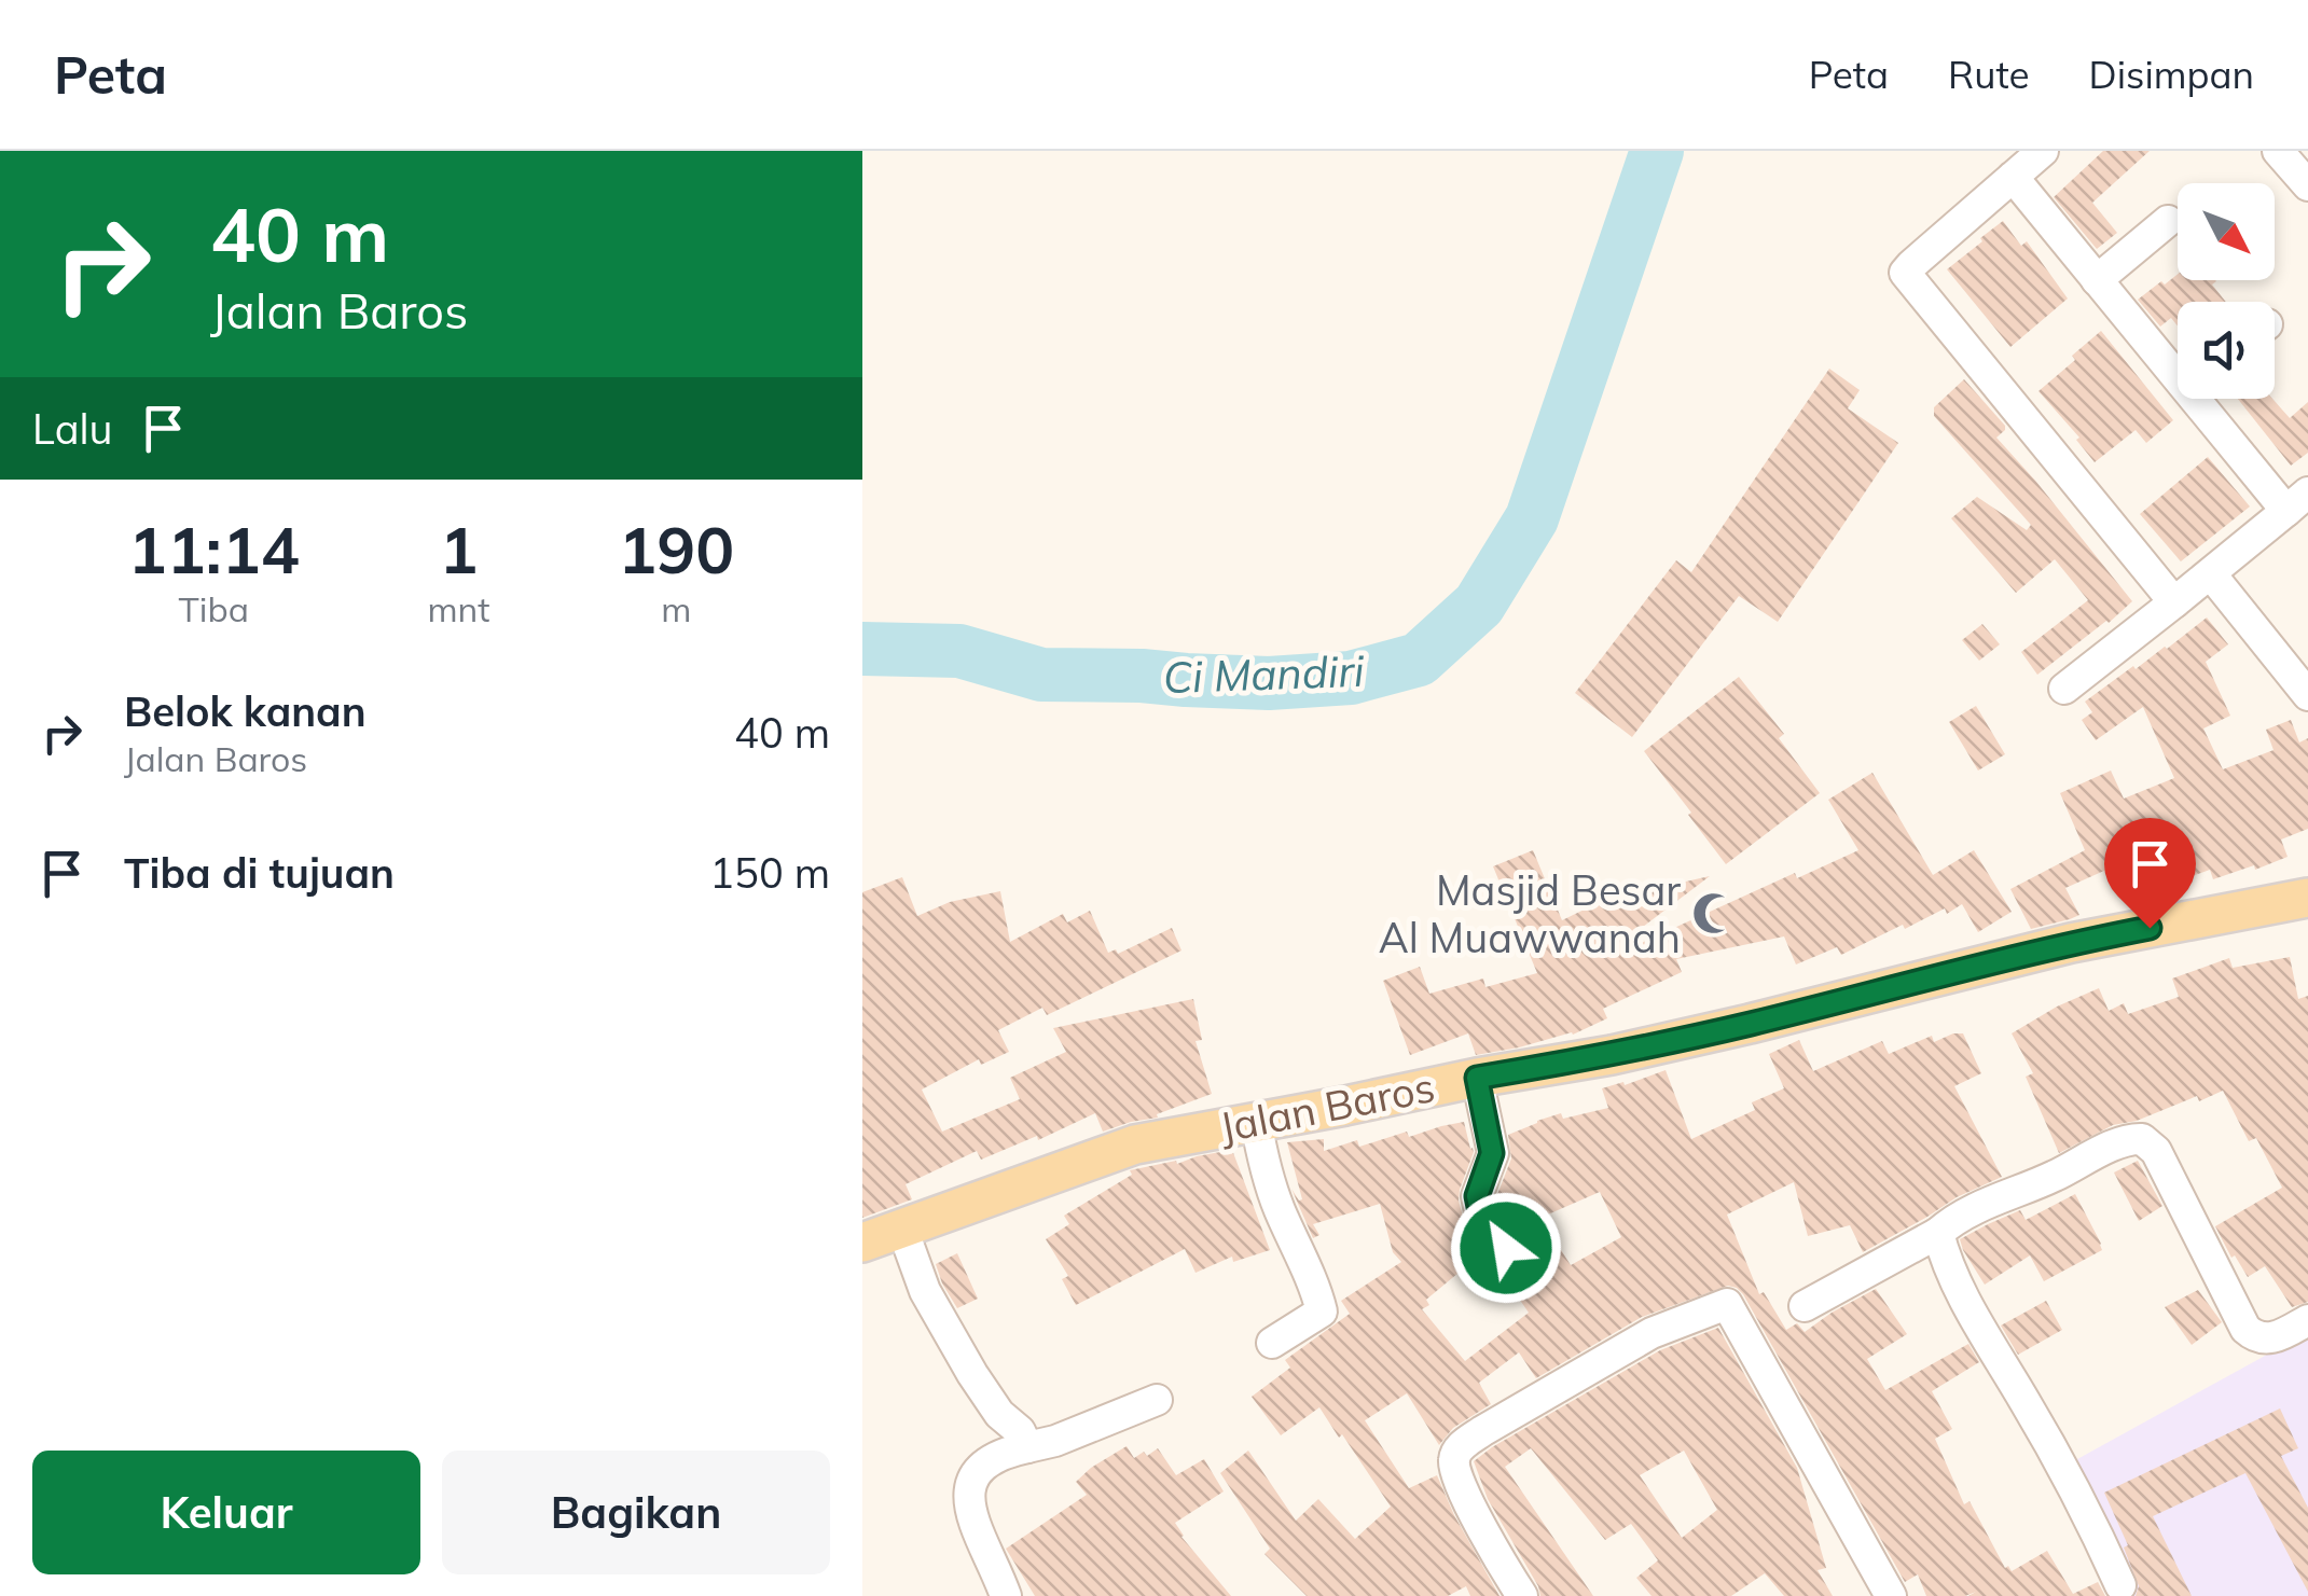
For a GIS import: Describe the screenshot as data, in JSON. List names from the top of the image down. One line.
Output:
{"streets":{"main road":["Jalan Baros"]},"water":["Ci Mandiri"],"places":{"mosque":["Masjid Besar Al Muawwanah"]},"north":"bottom right","page":{"header":"Peta","nav":["Peta","Rute","Disimpan"],"turn":["40 m","Jalan Baros"],"then":"Lalu","eta":["11:14","Tiba","1","mnt","190","m"],"list":[{"name":"Belok kanan","note":"Jalan Baros","value":"40 m"},{"name":"Tiba di tujuan","value":"150 m"}],"buttons":["Keluar","Bagikan"]}}
